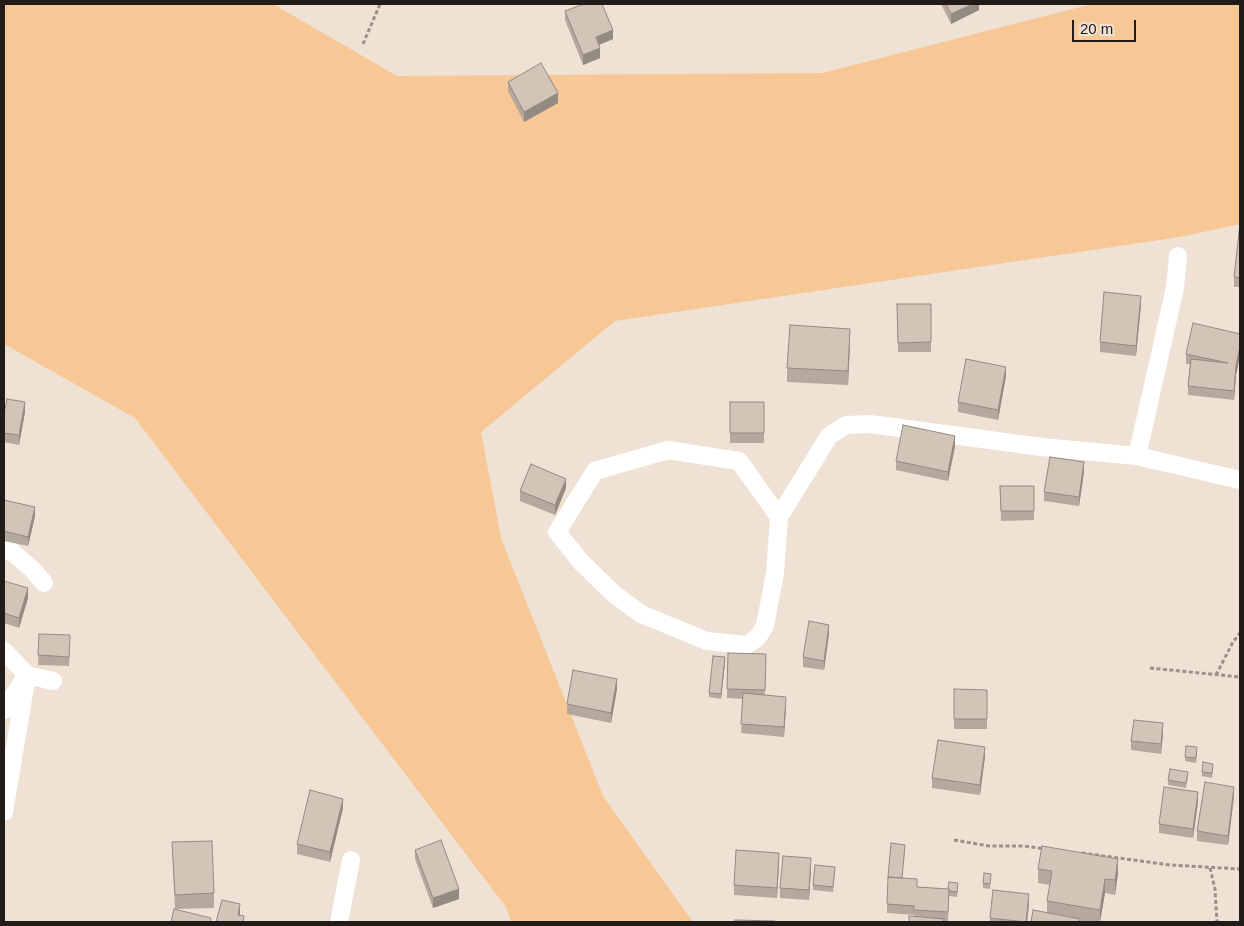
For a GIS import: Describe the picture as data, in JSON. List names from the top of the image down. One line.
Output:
{"scale_bar":"20 m"}
